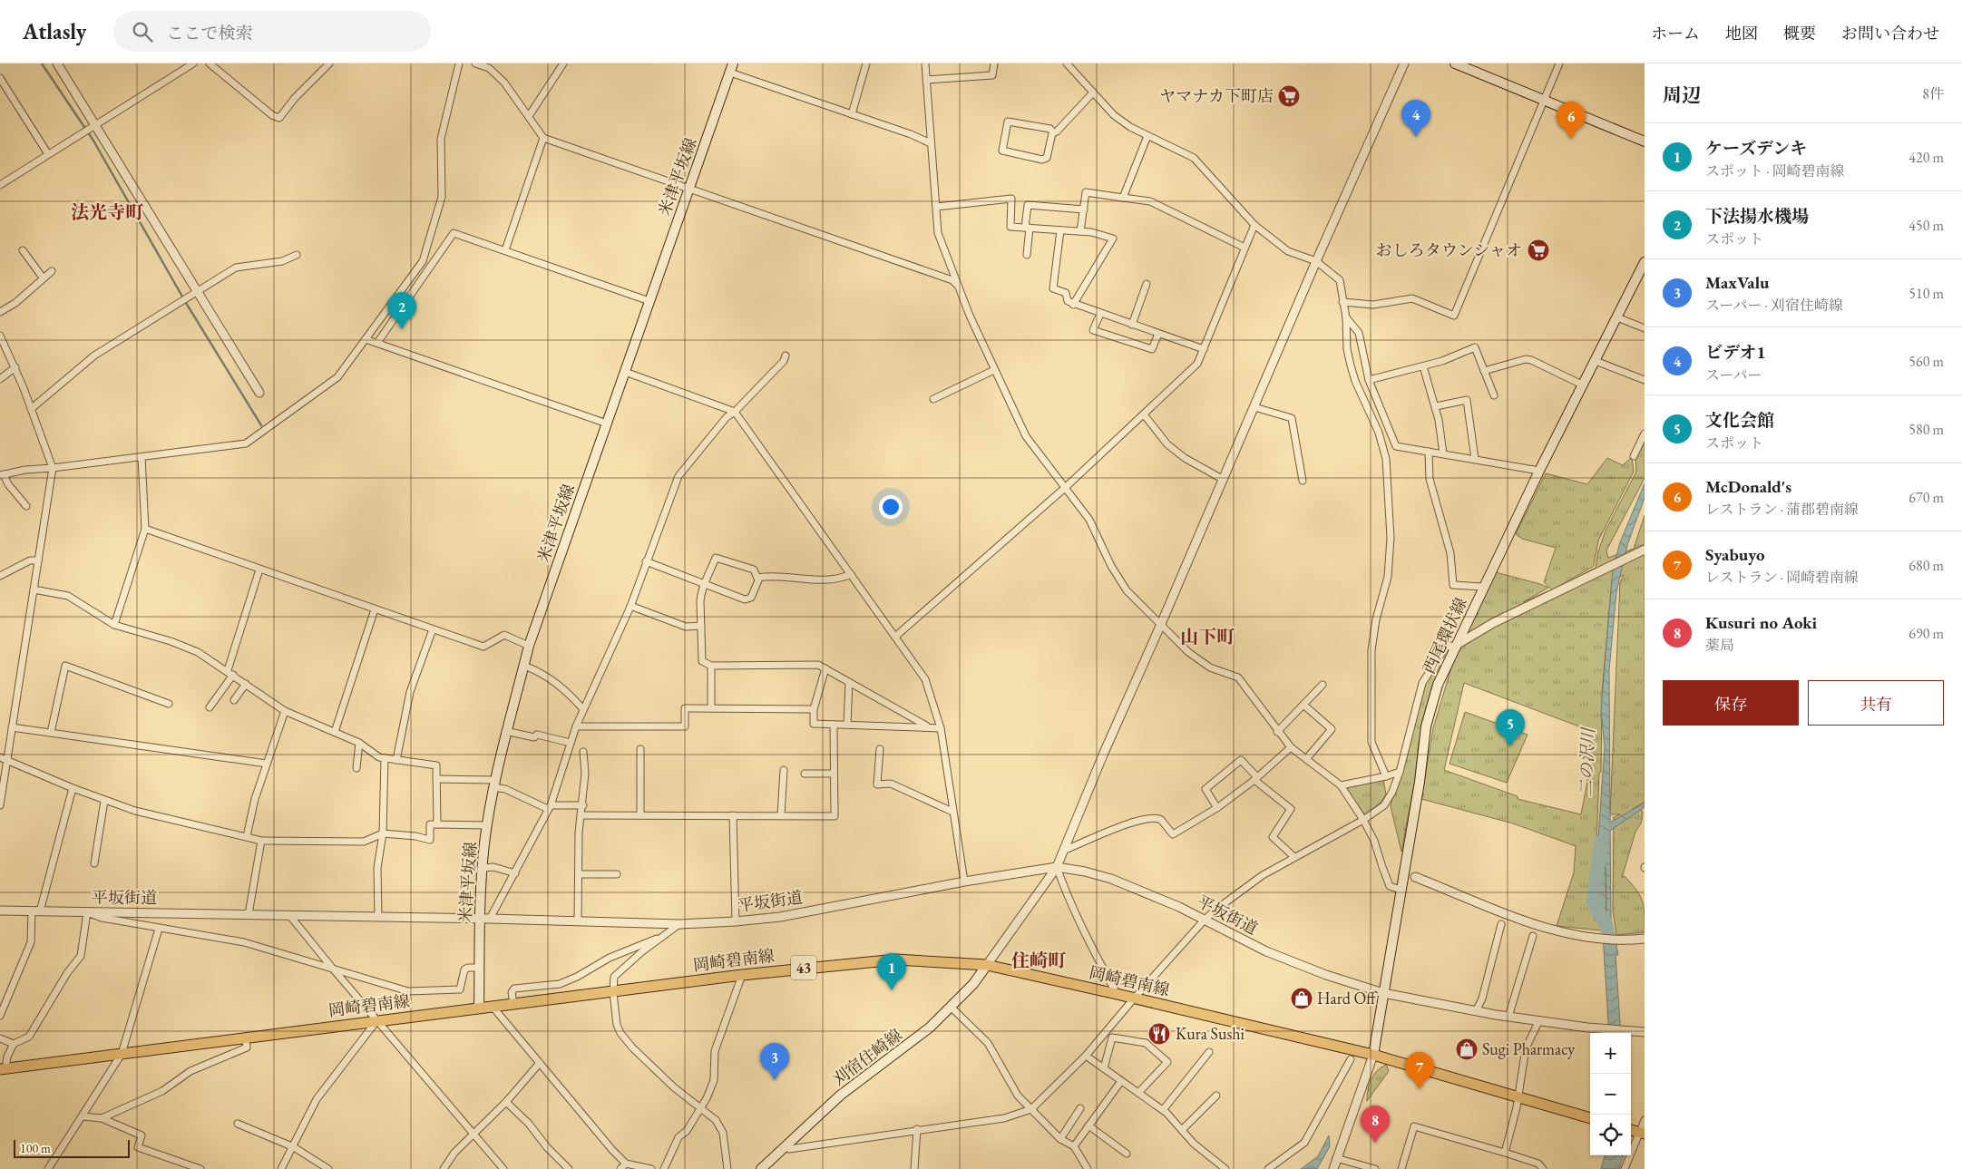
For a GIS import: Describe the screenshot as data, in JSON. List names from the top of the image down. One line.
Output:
{"streets":{"main road":["米津平坂線","西尾環状線","岡崎碧南線","43","刈宿住崎線"],"street":["平坂街道"]},"crossings":[["米津平坂線","平坂街道"],["米津平坂線","岡崎碧南線"],["西尾環状線","平坂街道"],["西尾環状線","岡崎碧南線"],["岡崎碧南線","刈宿住崎線"]],"districts":["法光寺町","山下町","住崎町"],"water":["二の沢川"],"places":{"supermarket":["ヤマナカ下町店","おしろタウンシャオ"],"shop":["Hard Off","Sugi Pharmacy"],"restaurant":["Kura Sushi"]},"scale_bar":"100 m","page":{"header":"Atlasly","search":"ここで検索","nav":["ホーム","地図","概要","お問い合わせ"],"heading":["周辺","8件"],"pins":["4","6","2","5","1","3","7","8"],"list":[{"mark":"1","name":"ケーズデンキ","note":"スポット · 岡崎碧南線","value":"420 m"},{"mark":"2","name":"下法揚水機場","note":"スポット","value":"450 m"},{"mark":"3","name":"MaxValu","note":"スーパー · 刈宿住崎線","value":"510 m"},{"mark":"4","name":"ビデオ1","note":"スーパー","value":"560 m"},{"mark":"5","name":"文化会館","note":"スポット","value":"580 m"},{"mark":"6","name":"McDonald's","note":"レストラン · 蒲郡碧南線","value":"670 m"},{"mark":"7","name":"Syabuyo","note":"レストラン · 岡崎碧南線","value":"680 m"},{"mark":"8","name":"Kusuri no Aoki","note":"薬局","value":"690 m"}],"buttons":["保存","共有"],"map_buttons":["+","−"],"scale":"100 m"}}
